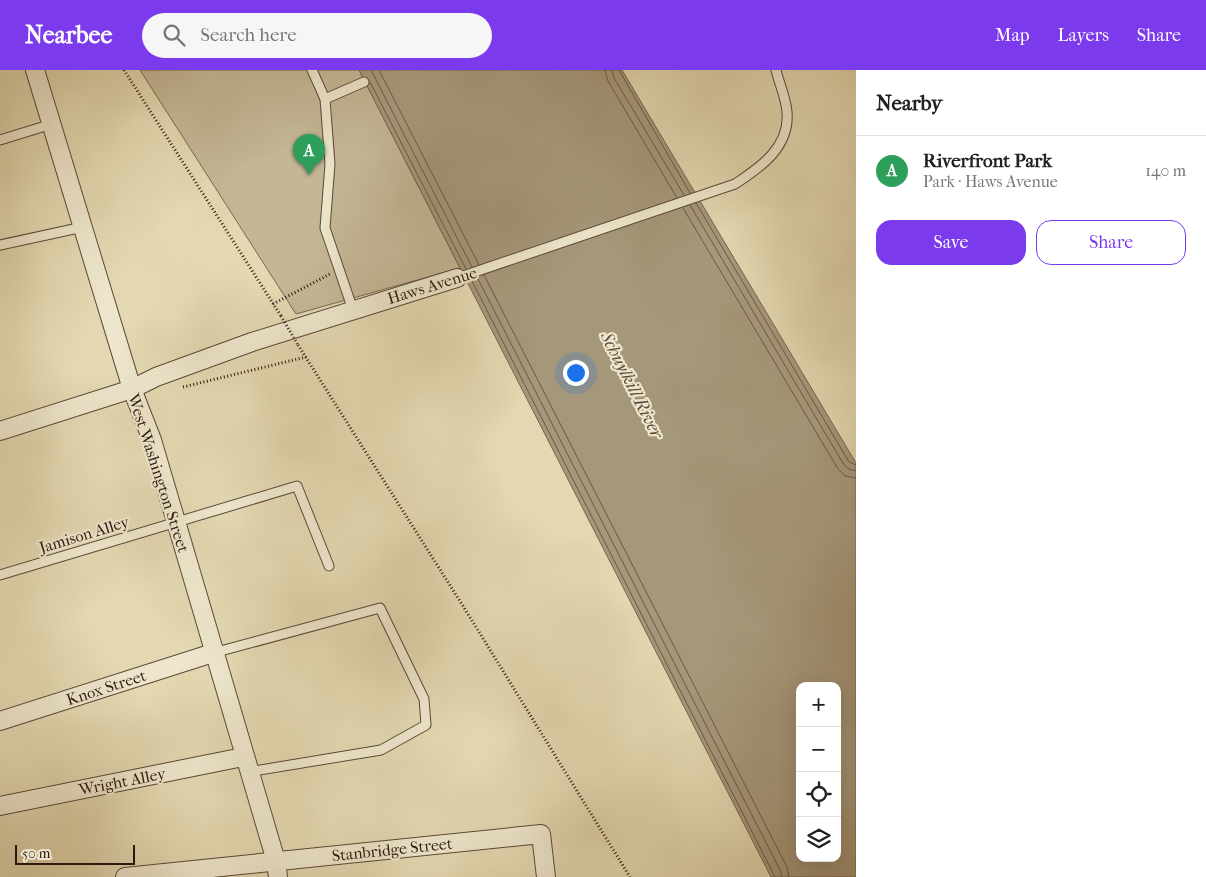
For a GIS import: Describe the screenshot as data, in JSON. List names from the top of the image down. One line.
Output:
{"streets":{"street":["Haws Avenue","West Washington Street","Knox Street","Wright Alley","Stanbridge Street"],"lane":["Jamison Alley"]},"crossings":[["Haws Avenue","West Washington Street"],["West Washington Street","Jamison Alley"],["West Washington Street","Knox Street"],["West Washington Street","Wright Alley"],["West Washington Street","Stanbridge Street"]],"water":["Schuylkill River"],"scale_bar":"50 m","page":{"header":"Nearbee","search":"Search here","nav":["Map","Layers","Share"],"heading":"Nearby","pins":"A","list":[{"mark":"A","name":"Riverfront Park","note":"Park · Haws Avenue","value":"140 m"}],"buttons":["Save","Share"],"map_buttons":["+","−"],"scale":"50 m"}}
